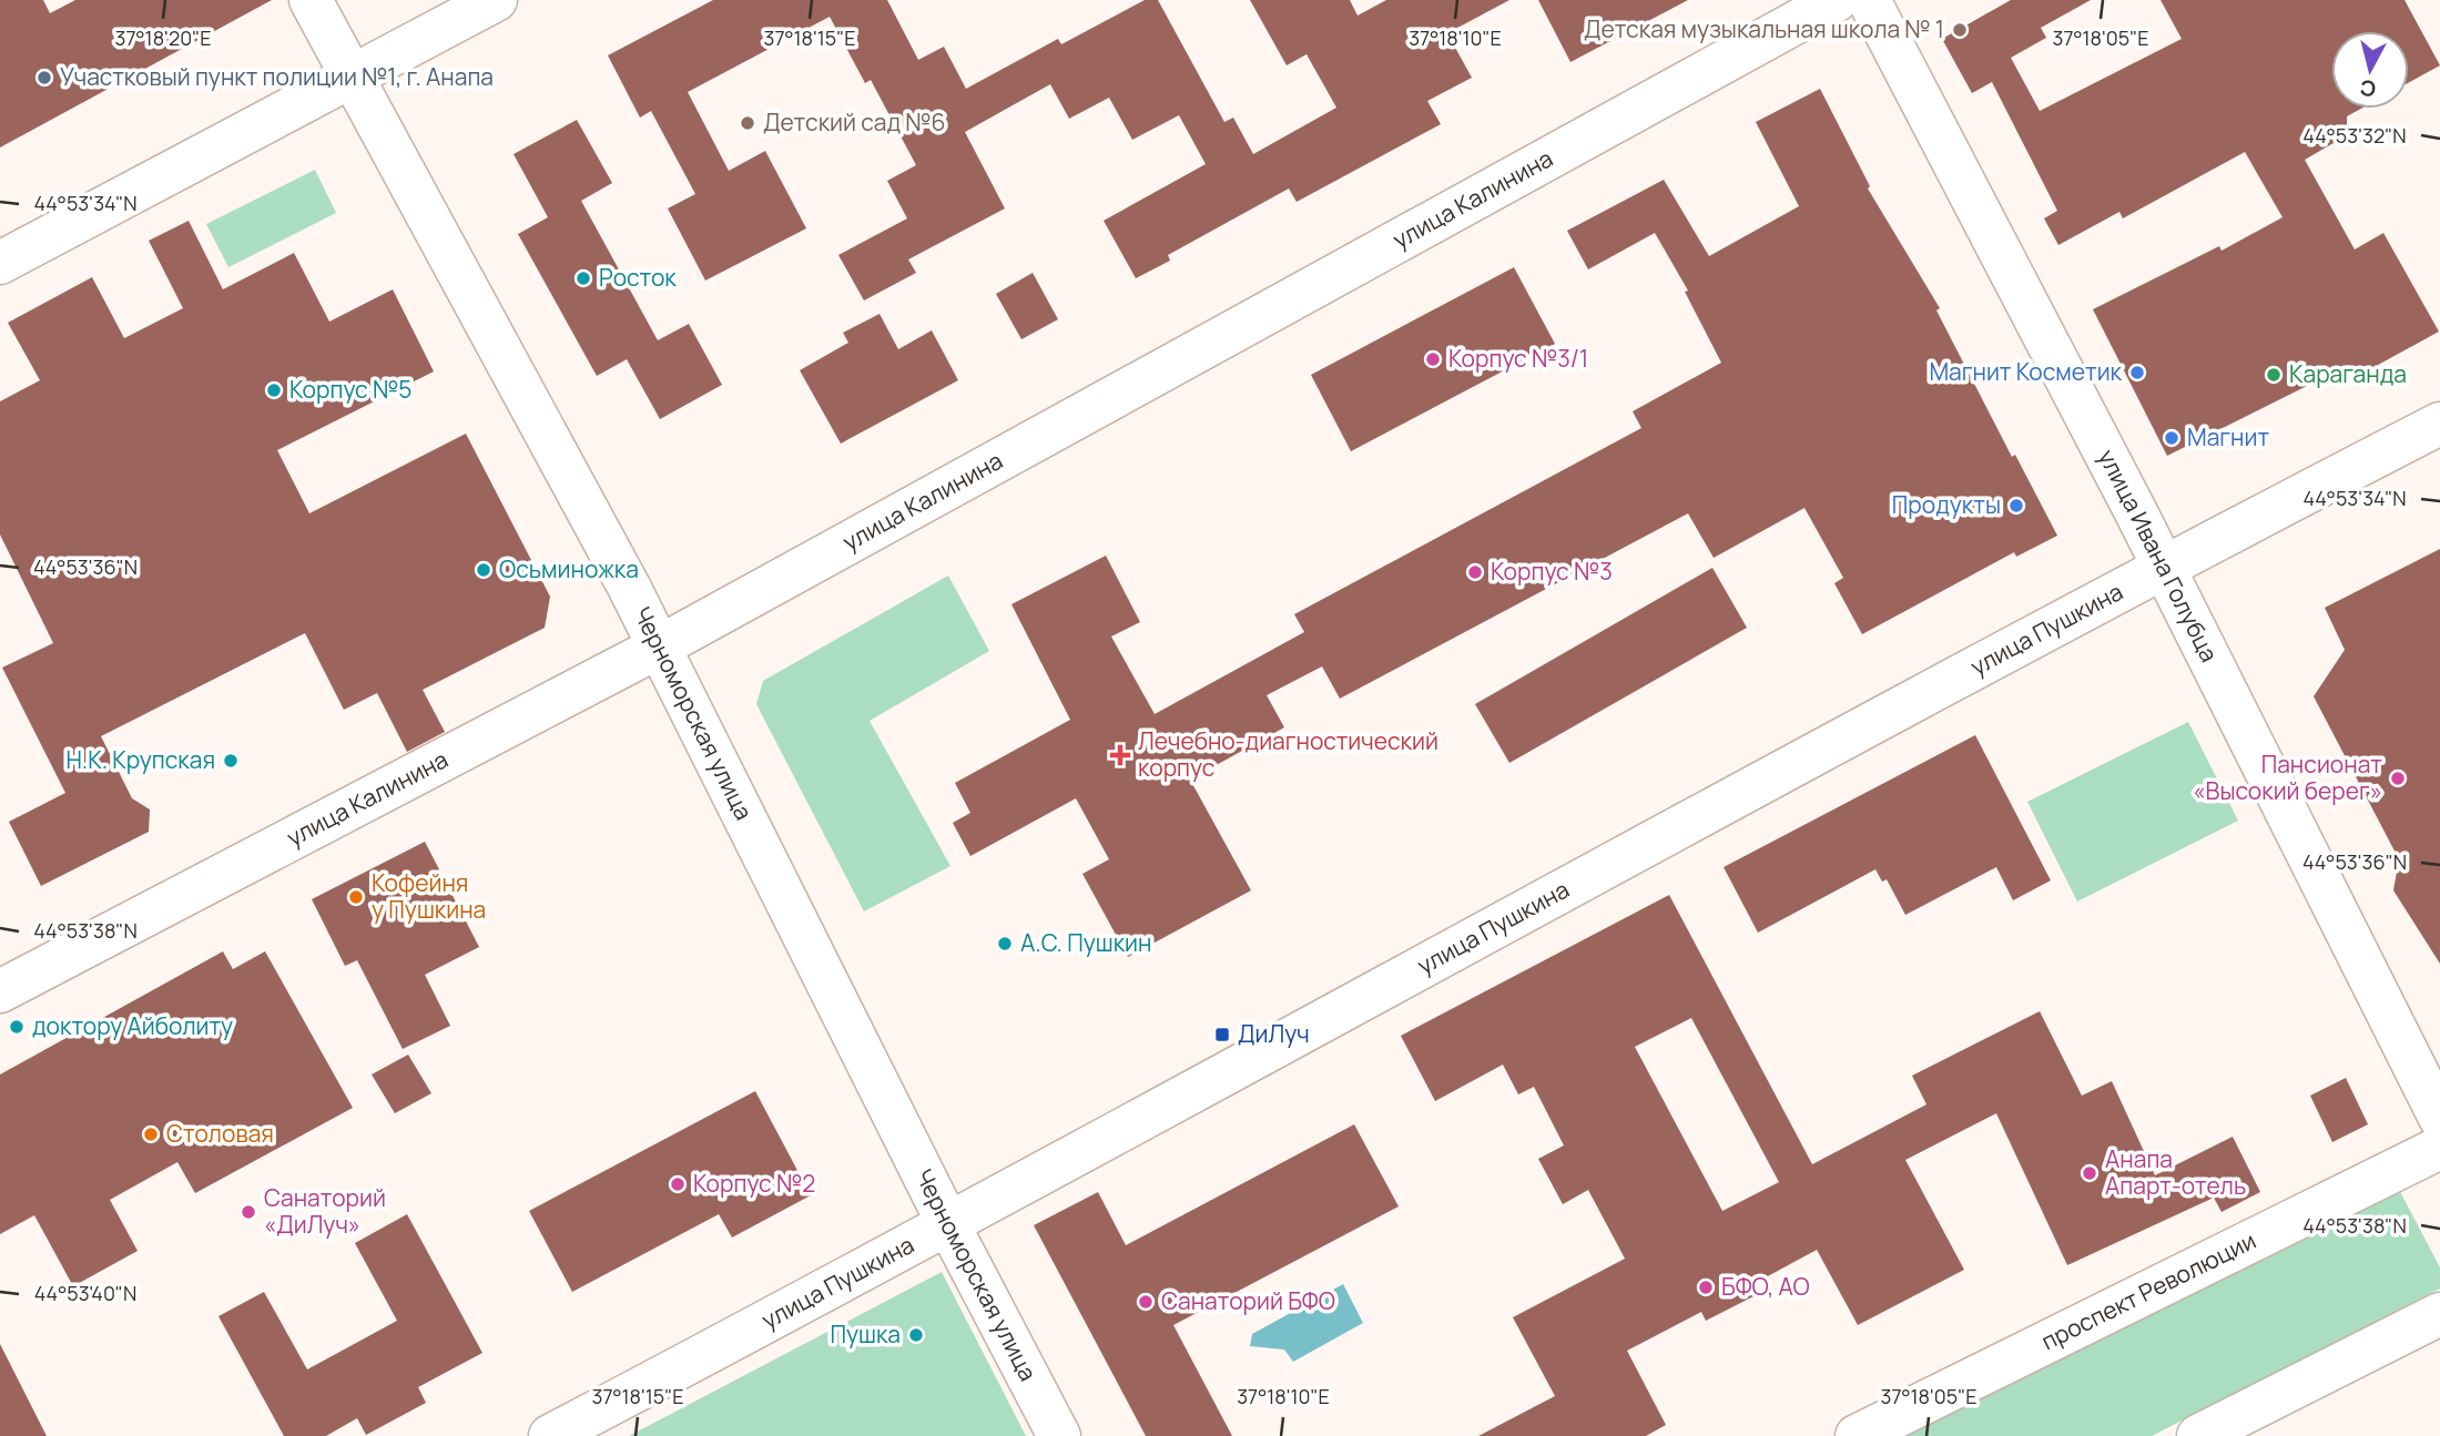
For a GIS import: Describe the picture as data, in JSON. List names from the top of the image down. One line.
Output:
{"streets":{"street":["улица Калинина","улица Ивана Голубца","улица Пушкина","Черноморская улица","проспект Революции"]},"crossings":[["улица Калинина","Черноморская улица"],["улица Ивана Голубца","улица Пушкина"],["улица Пушкина","Черноморская улица"]],"places":{"other":["Детская музыкальная школа № 1","Участковый пункт полиции №1, г. Анапа","Детский сад №6","Росток","Корпус №3/1","Магнит Косметик","Караганда","Корпус №5","Магнит","Продукты","Осьминожка","Корпус №3","Н.К. Крупская","Пансионат «Высокий берег»","Кофейня у Пушкина","А.С. Пушкин","доктору Айболиту","Столовая","Анапа Апарт-отель","Корпус №2","Санаторий «ДиЛуч»","БФО, АО","Санаторий БФО","Пушка"],"health":["Лечебно-диагностический корпус"],"transit":["ДиЛуч"]},"north":"bottom","coordinates":["37°18'20\"E","37°18'15\"E","37°18'10\"E","37°18'05\"E","44°53'32\"N","44°53'34\"N","44°53'36\"N","44°53'38\"N","44°53'40\"N"]}
